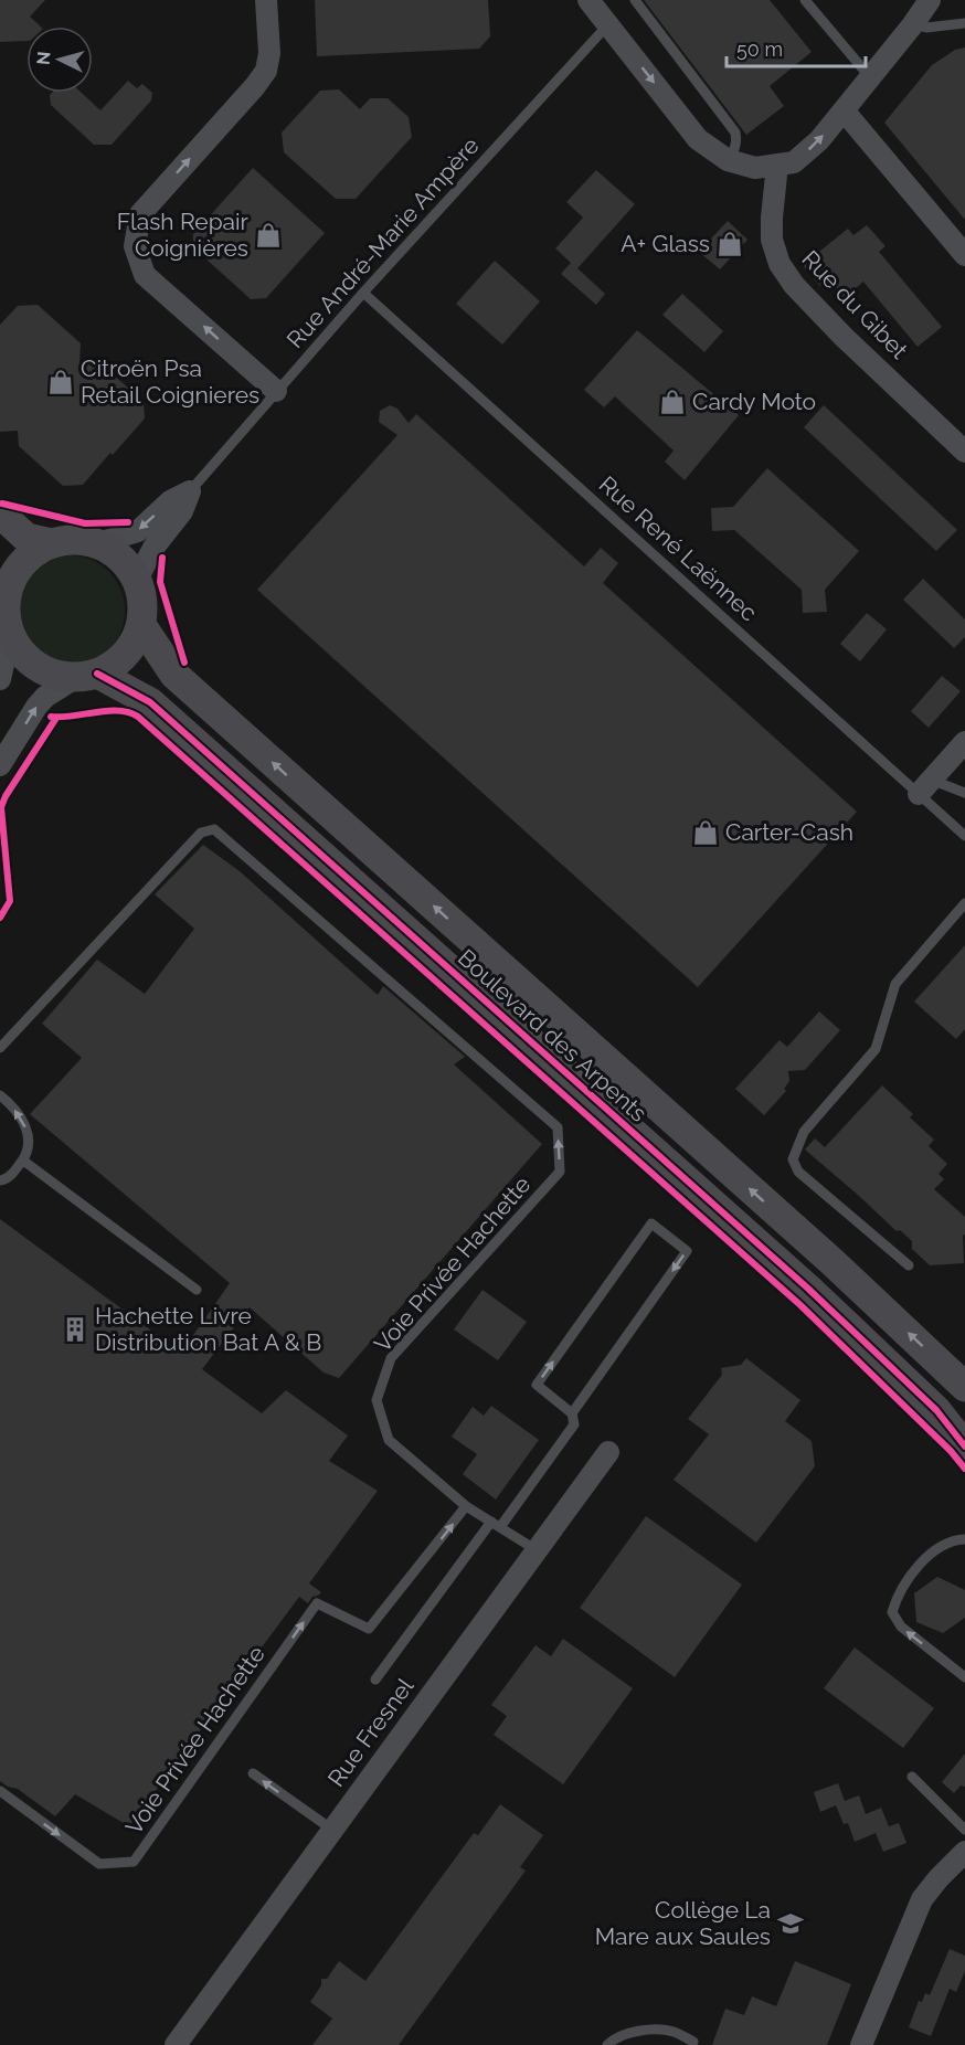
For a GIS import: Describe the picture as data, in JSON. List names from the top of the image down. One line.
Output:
{"streets":{"street":["Rue du Gibet","Boulevard des Arpents","Rue Fresnel"],"lane":["Rue André-Marie Ampère","Rue René Laënnec","Voie Privée Hachette"]},"crossings":[["Rue André-Marie Ampère","Rue René Laënnec"]],"places":{"shop":["Flash Repair Coignières","A+ Glass","Citroën Psa Retail Coignieres","Cardy Moto","Carter-Cash"],"building":["Hachette Livre Distribution Bat A & B"],"school or university":["Collège La Mare aux Saules"]},"scale_bar":"50 m","north":"left"}
